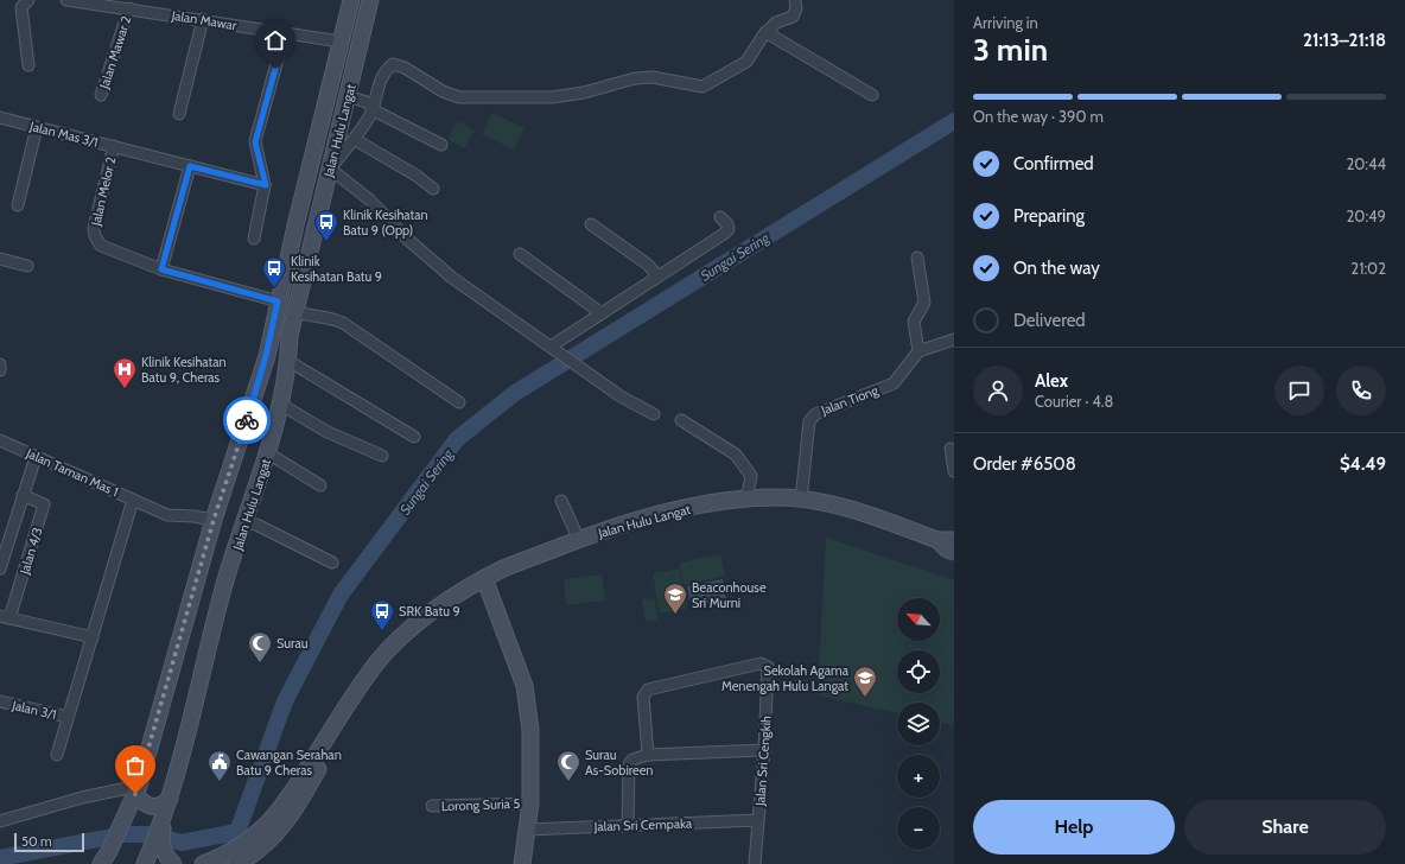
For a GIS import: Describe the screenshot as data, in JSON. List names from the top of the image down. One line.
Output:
{"streets":{"main road":["Jalan Hulu Langat"],"street":["Jalan Mawar","Jalan Mawar 2","Jalan Mas 3/1","Jalan Melor 2","Jalan Tiong","Jalan Taman Mas 1","Jalan 4/3","Jalan 3/1","Jalan Sri Cengkih","Lorong Suria 5","Jalan Sri Cempaka"]},"crossings":[["Jalan Mawar","Jalan Mawar 2"],["Jalan Mawar","Jalan Hulu Langat"],["Jalan Hulu Langat","Jalan Melor 2"],["Jalan Hulu Langat","Jalan Tiong"],["Jalan Hulu Langat","Jalan Taman Mas 1"],["Jalan Mas 3/1","Jalan Melor 2"],["Jalan Taman Mas 1","Jalan 4/3"],["Jalan Sri Cengkih","Jalan Sri Cempaka"]],"water":["Sungai Sering"],"places":{"bus stop":["Klinik Kesihatan Batu 9 (Opp)","Klinik Kesihatan Batu 9","SRK Batu 9"],"hospital":["Klinik Kesihatan Batu 9, Cheras"],"school or university":["Beaconhouse Sri Murni","Sekolah Agama Menengah Hulu Langat"],"mosque":["Surau","Surau As-Sobireen"],"public building":["Cawangan Serahan Batu 9 Cheras"]},"scale_bar":"50 m","north":"top left","page":{"heading":["3 min","Arriving in","21:13–21:18"],"panel":["Alex","Courier · 4.8","Order #6508","$4.49"],"bar":"On the way · 390 m","list":[["Confirmed","20:44"],["Preparing","20:49"],["On the way","21:02"],"Delivered"],"map_buttons":["+","−"],"buttons":["Help","Share"],"scale":"50 m"}}
